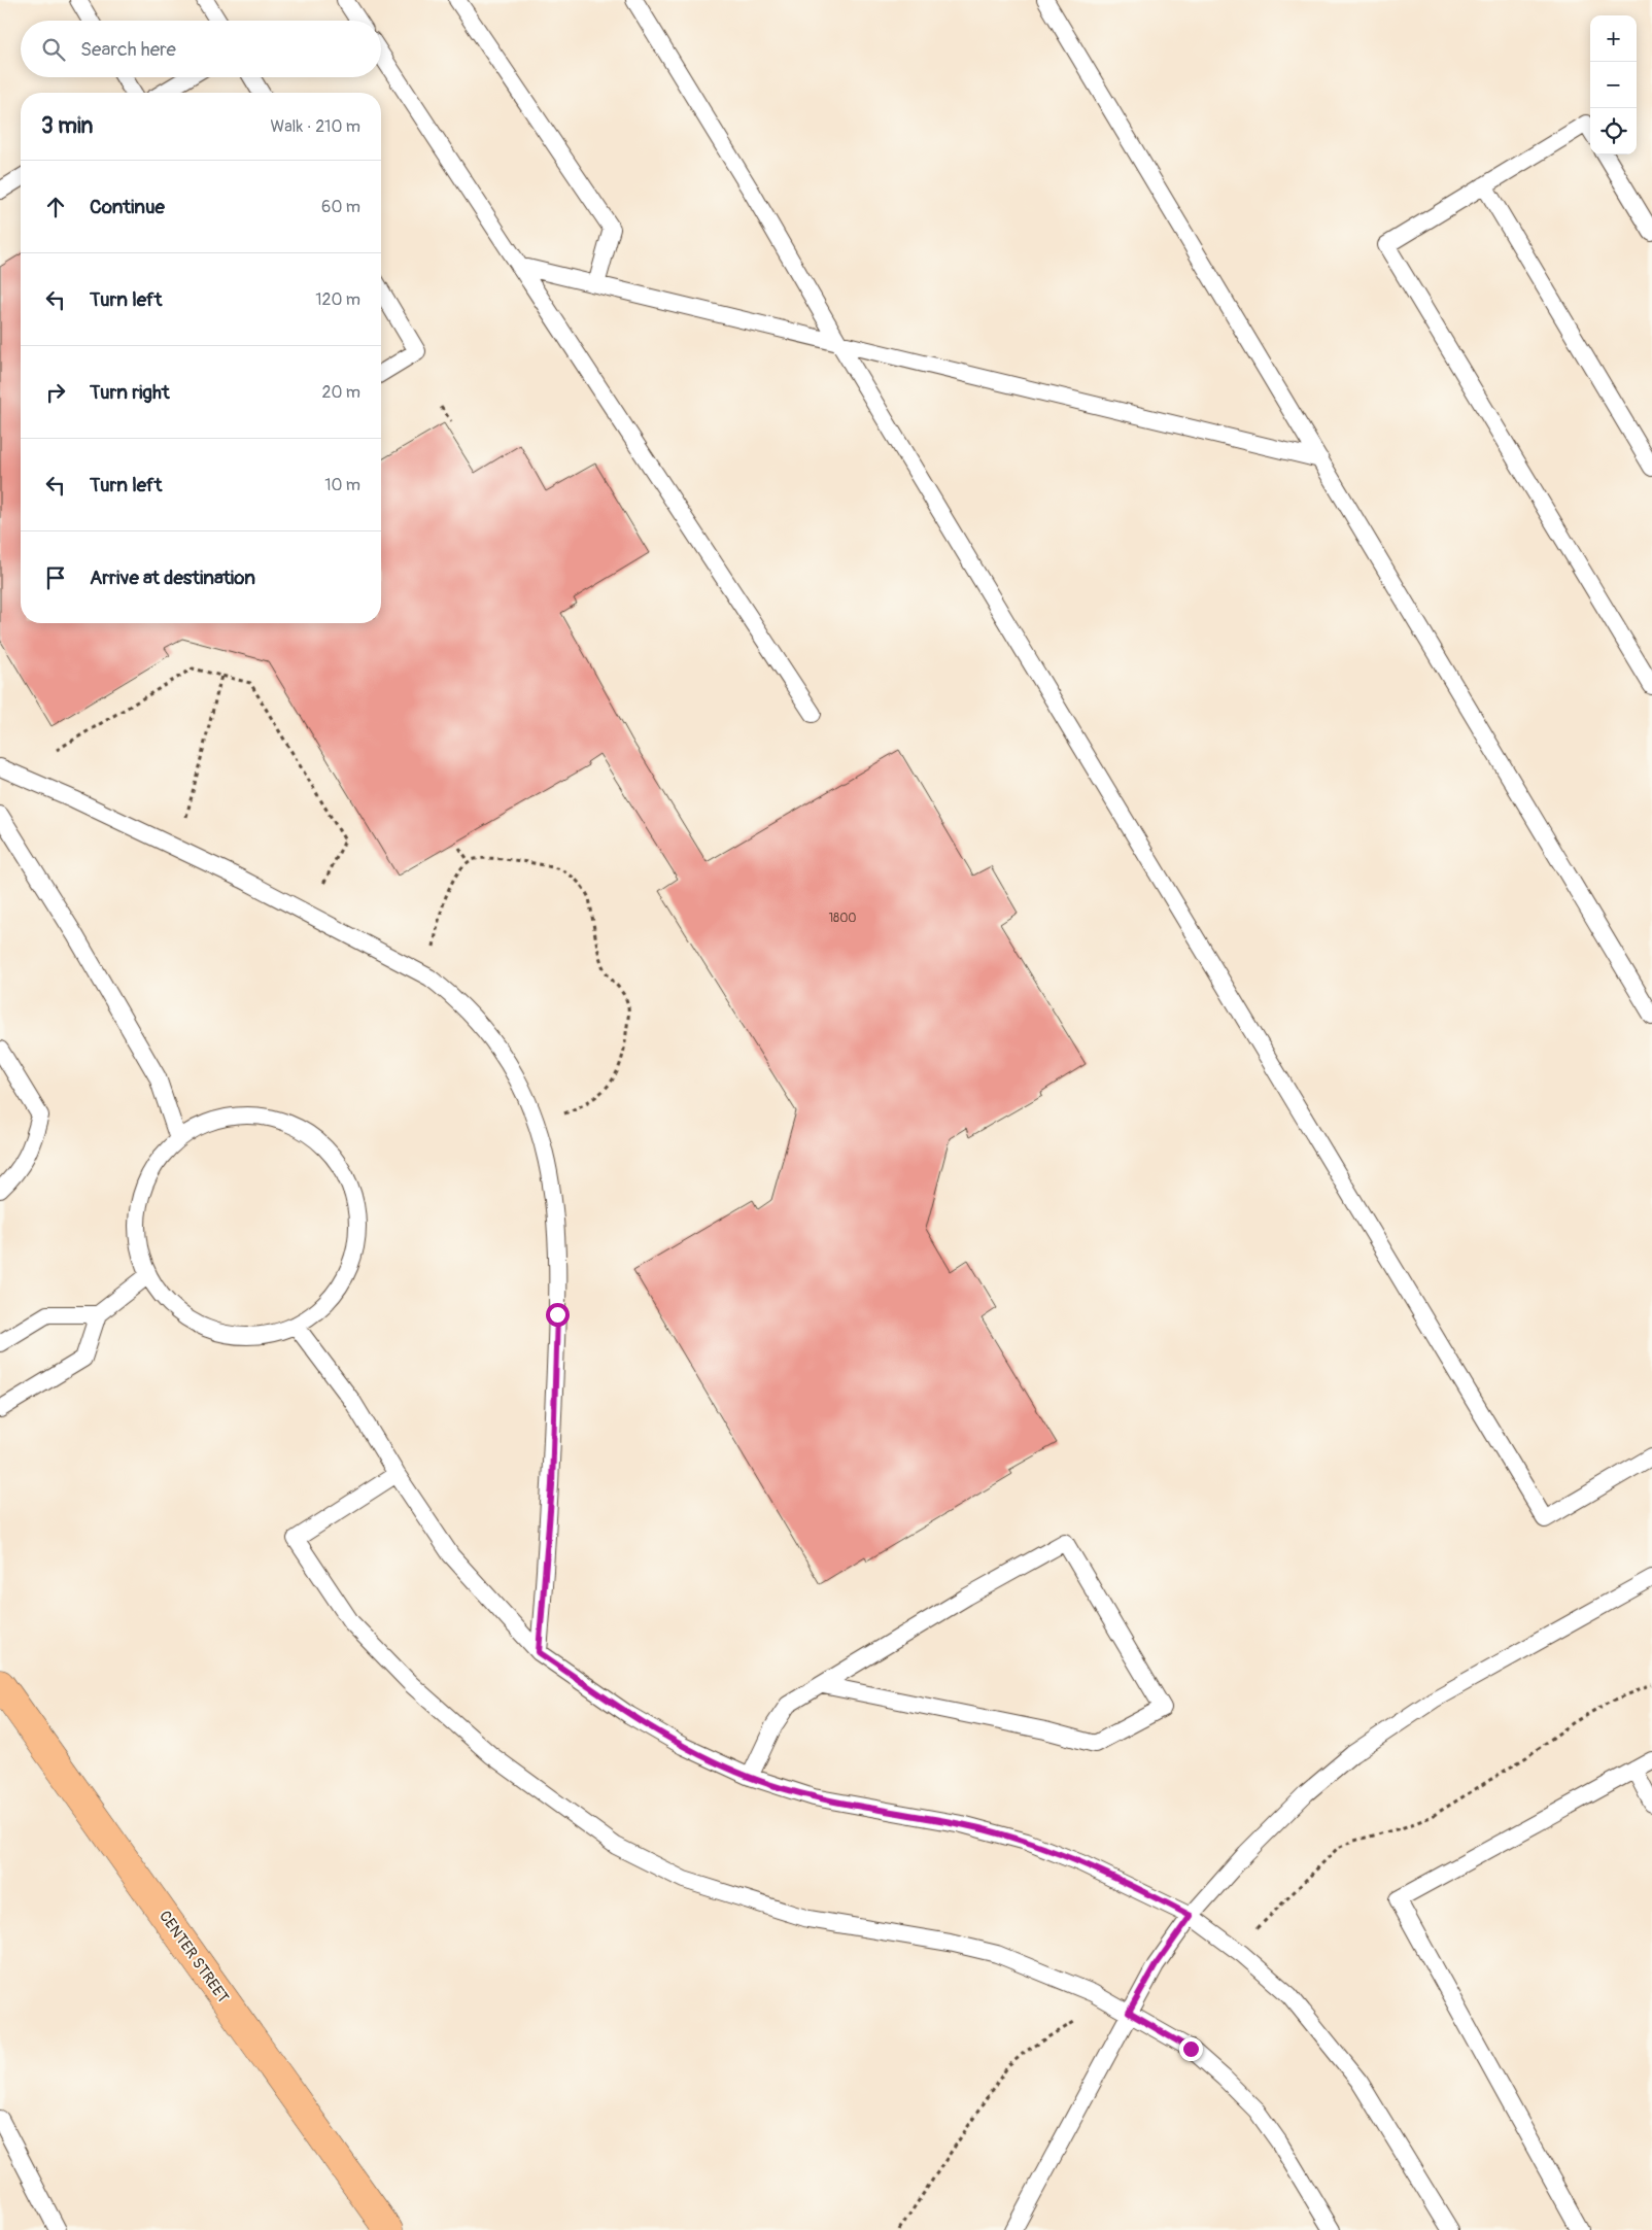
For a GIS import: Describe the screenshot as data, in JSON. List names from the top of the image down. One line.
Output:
{"streets":{"main road":["CENTER STREET"]},"house_numbers":["1800"],"page":{"map_buttons":["+","−"],"search":"Search here","heading":["3 min","Walk · 210 m"],"list":[["Continue","60 m"],["Turn left","120 m"],["Turn right","20 m"],["Turn left","10 m"],"Arrive at destination"]}}
